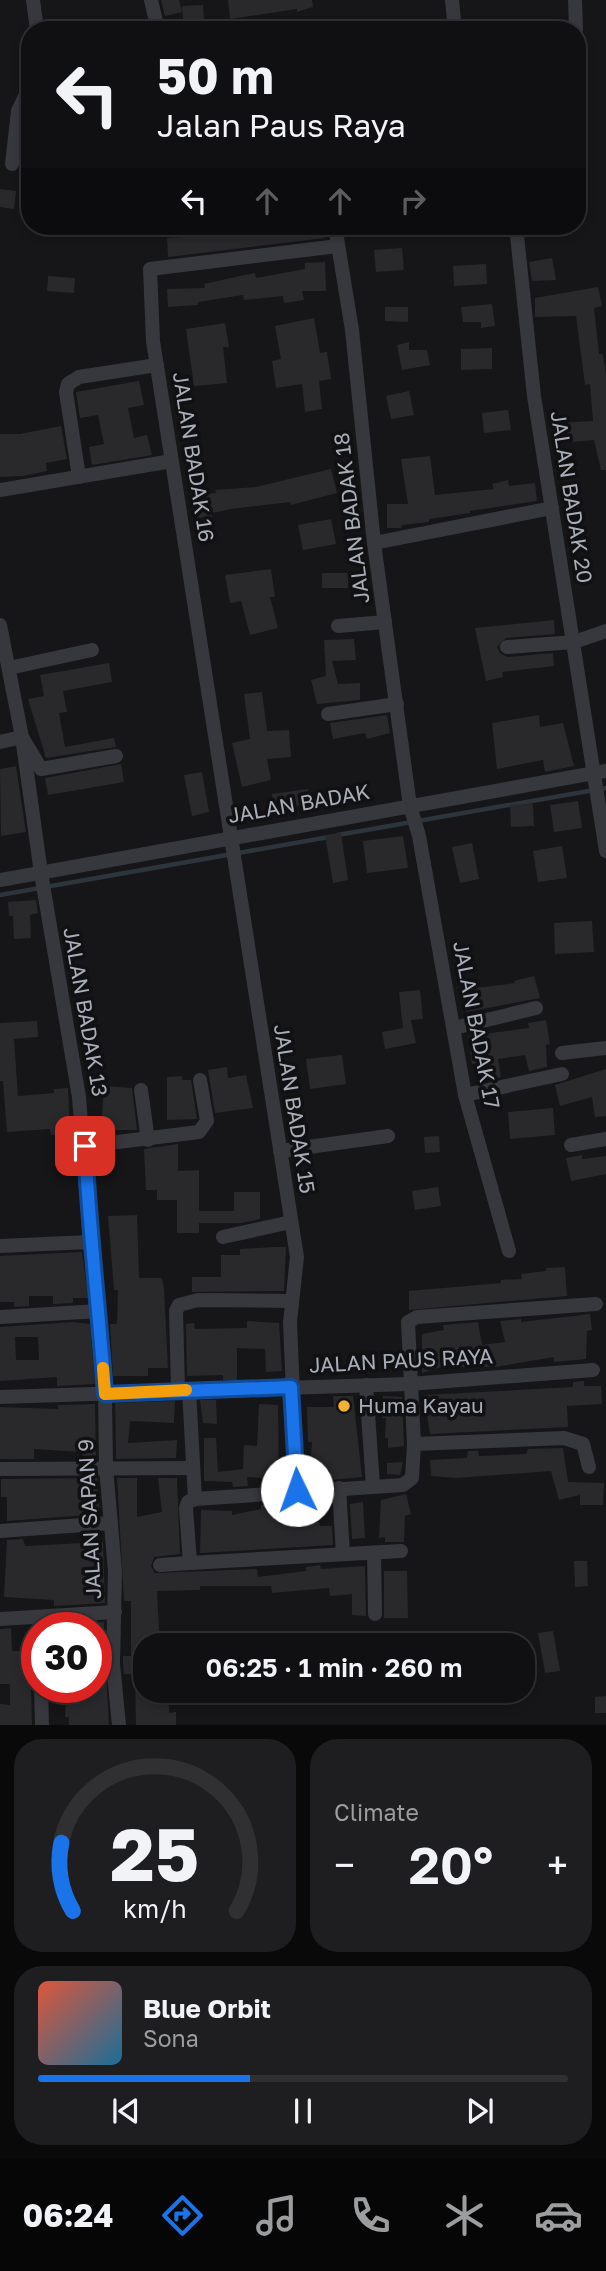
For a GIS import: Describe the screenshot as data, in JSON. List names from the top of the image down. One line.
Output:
{"streets":{"street":["JALAN BADAK 16","JALAN BADAK 20","JALAN BADAK 18","JALAN BADAK","JALAN BADAK 13","JALAN BADAK 17","JALAN BADAK 15","JALAN PAUS RAYA","JALAN SAPAN 9"]},"crossings":[["JALAN BADAK 16","JALAN BADAK 18"],["JALAN BADAK 16","JALAN BADAK"],["JALAN BADAK 16","JALAN BADAK 15"],["JALAN BADAK 20","JALAN BADAK"],["JALAN BADAK 18","JALAN BADAK"],["JALAN BADAK 18","JALAN BADAK 17"],["JALAN BADAK","JALAN BADAK 13"],["JALAN BADAK","JALAN BADAK 17"],["JALAN BADAK","JALAN BADAK 15"],["JALAN BADAK 13","JALAN PAUS RAYA"],["JALAN BADAK 13","JALAN SAPAN 9"],["JALAN BADAK 15","JALAN PAUS RAYA"],["JALAN PAUS RAYA","JALAN SAPAN 9"]],"places":["Huma Kayau"],"page":{"turn":["50 m","Jalan Paus Raya"],"limit":"30","trip":"06:25 · 1 min · 260 m","tile":"Climate","heat":["−","20°","+"],"song":["Blue Orbit","Sona"],"tabs":"06:24","gauge":["25","km/h"]}}
